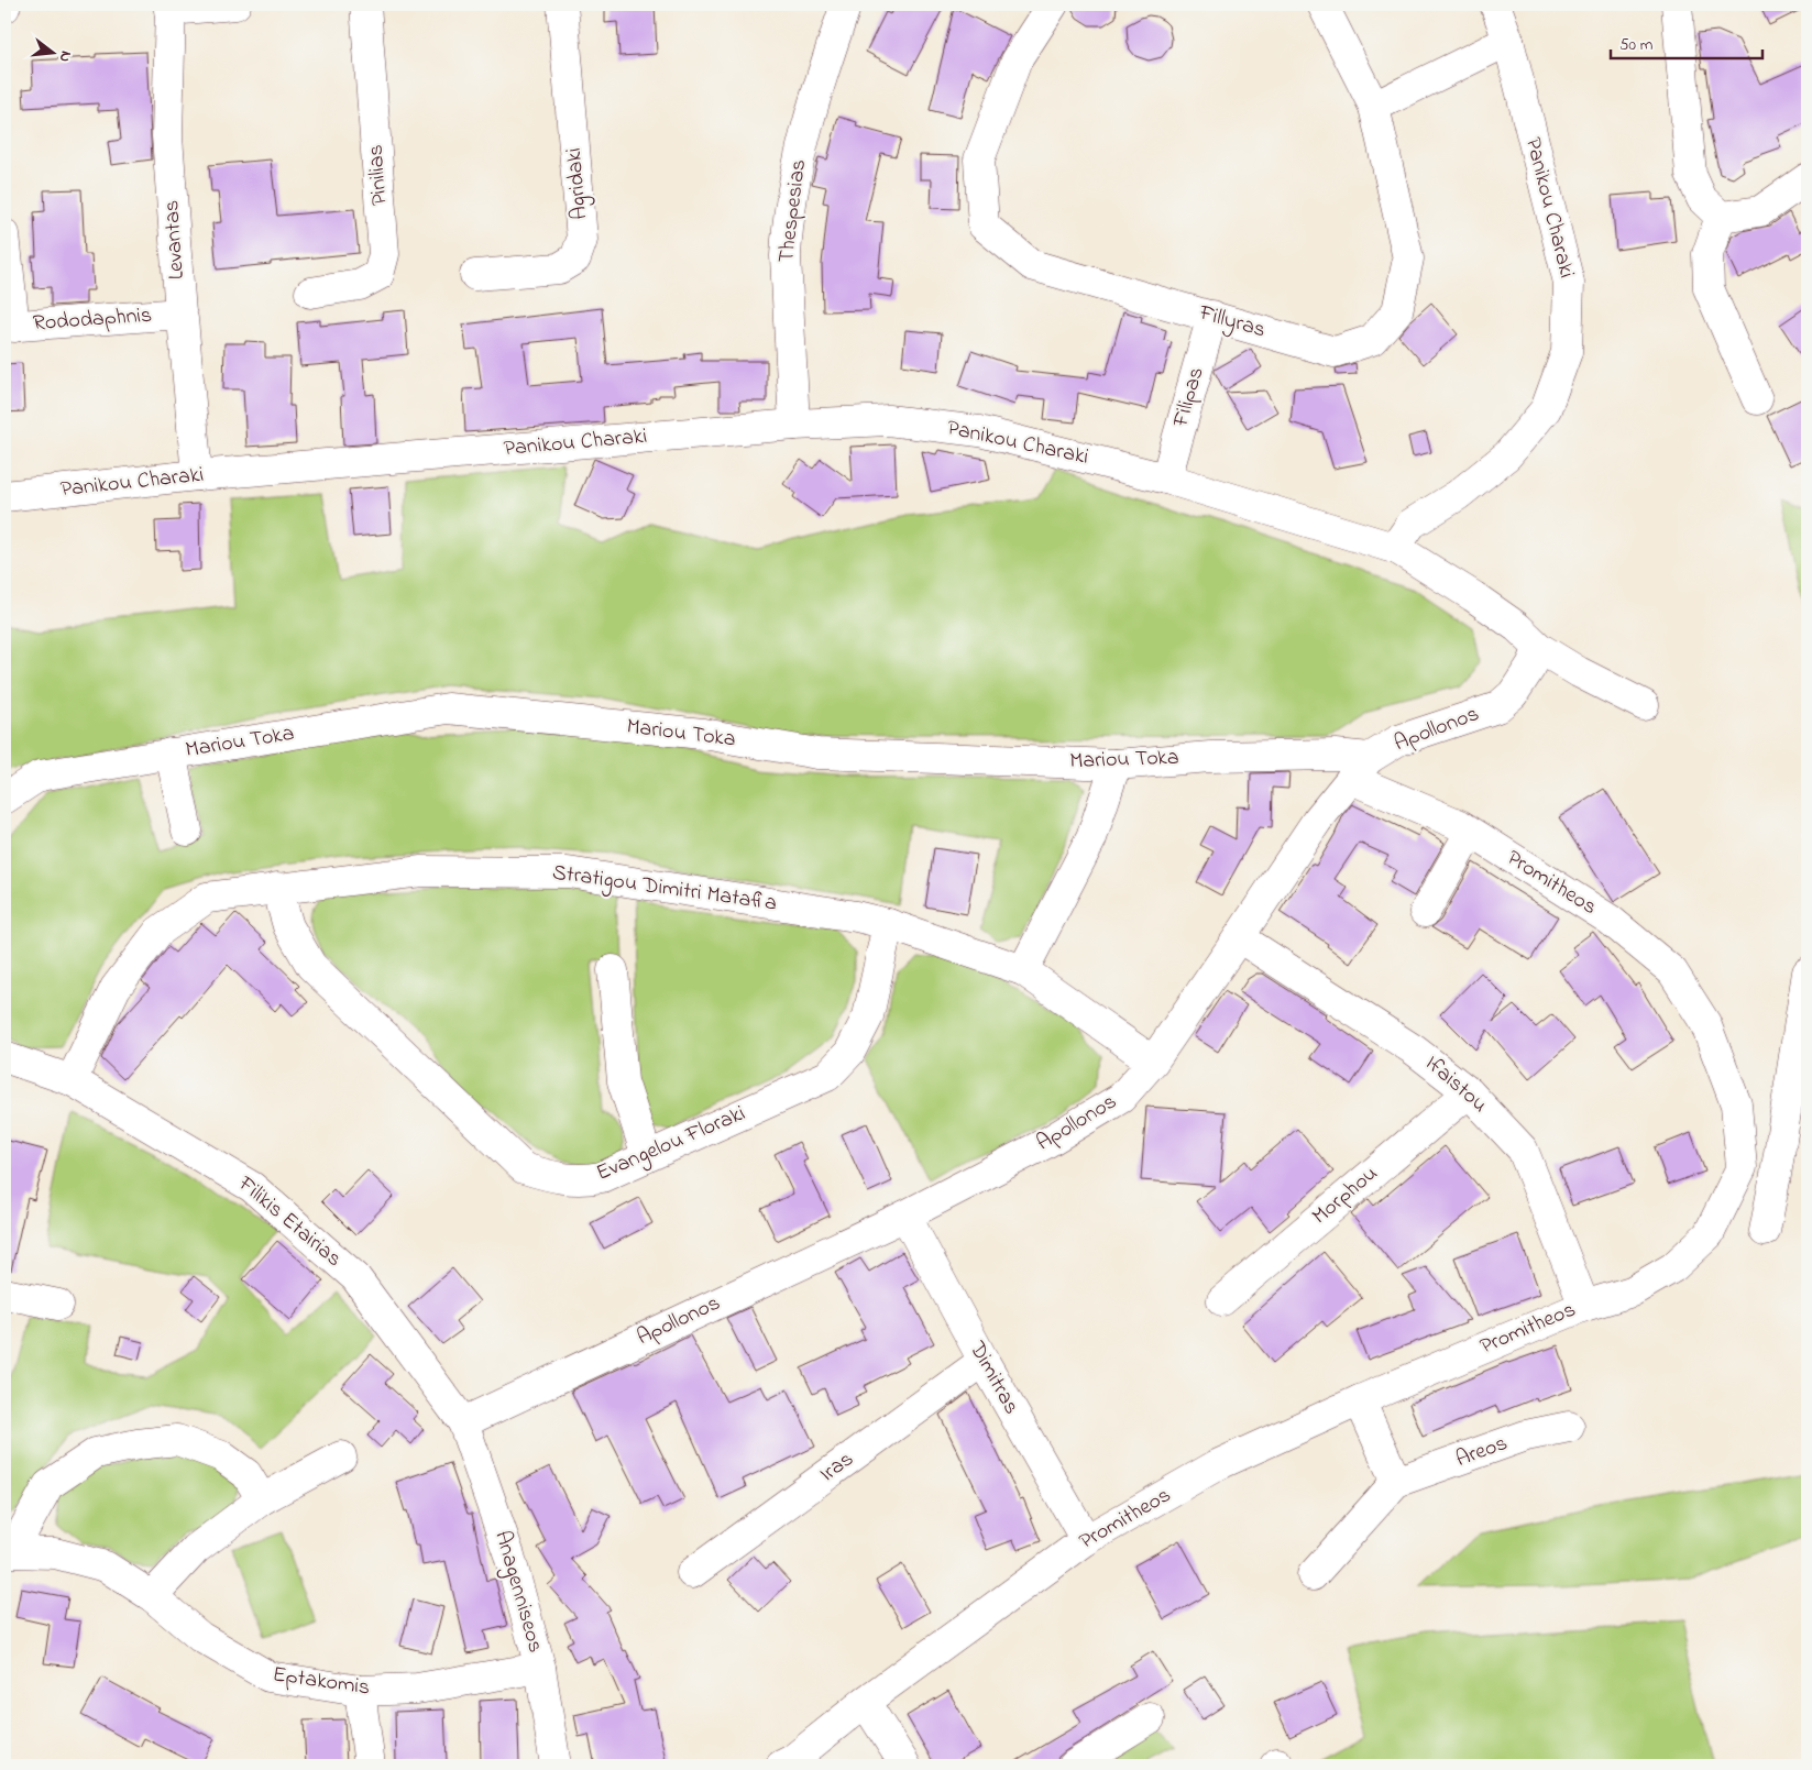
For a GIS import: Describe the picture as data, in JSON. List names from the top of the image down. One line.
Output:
{"streets":{"street":["Pinilias","Agridaki","Panikou Charaki","Thespesias","Levantas","Rododaphnis","Fillyras","Filipas","Apollonos","Mariou Toka","Promitheos","Stratigou Dimitri Matafia","Ifaistou","Evangelou Floraki","Morphou","Filikis Etairias","Dimitras","Areos","Iras","Anagenniseos","Eptakomis"]},"crossings":[["Panikou Charaki","Thespesias"],["Panikou Charaki","Levantas"],["Panikou Charaki","Filipas"],["Levantas","Rododaphnis"],["Fillyras","Filipas"],["Apollonos","Mariou Toka"],["Apollonos","Promitheos"],["Apollonos","Stratigou Dimitri Matafia"],["Apollonos","Ifaistou"],["Apollonos","Filikis Etairias"],["Apollonos","Dimitras"],["Apollonos","Anagenniseos"],["Mariou Toka","Promitheos"],["Promitheos","Ifaistou"],["Promitheos","Dimitras"],["Stratigou Dimitri Matafia","Evangelou Floraki"],["Stratigou Dimitri Matafia","Filikis Etairias"],["Ifaistou","Morphou"],["Filikis Etairias","Anagenniseos"],["Dimitras","Iras"],["Anagenniseos","Eptakomis"]],"scale_bar":"50 m","north":"right"}
